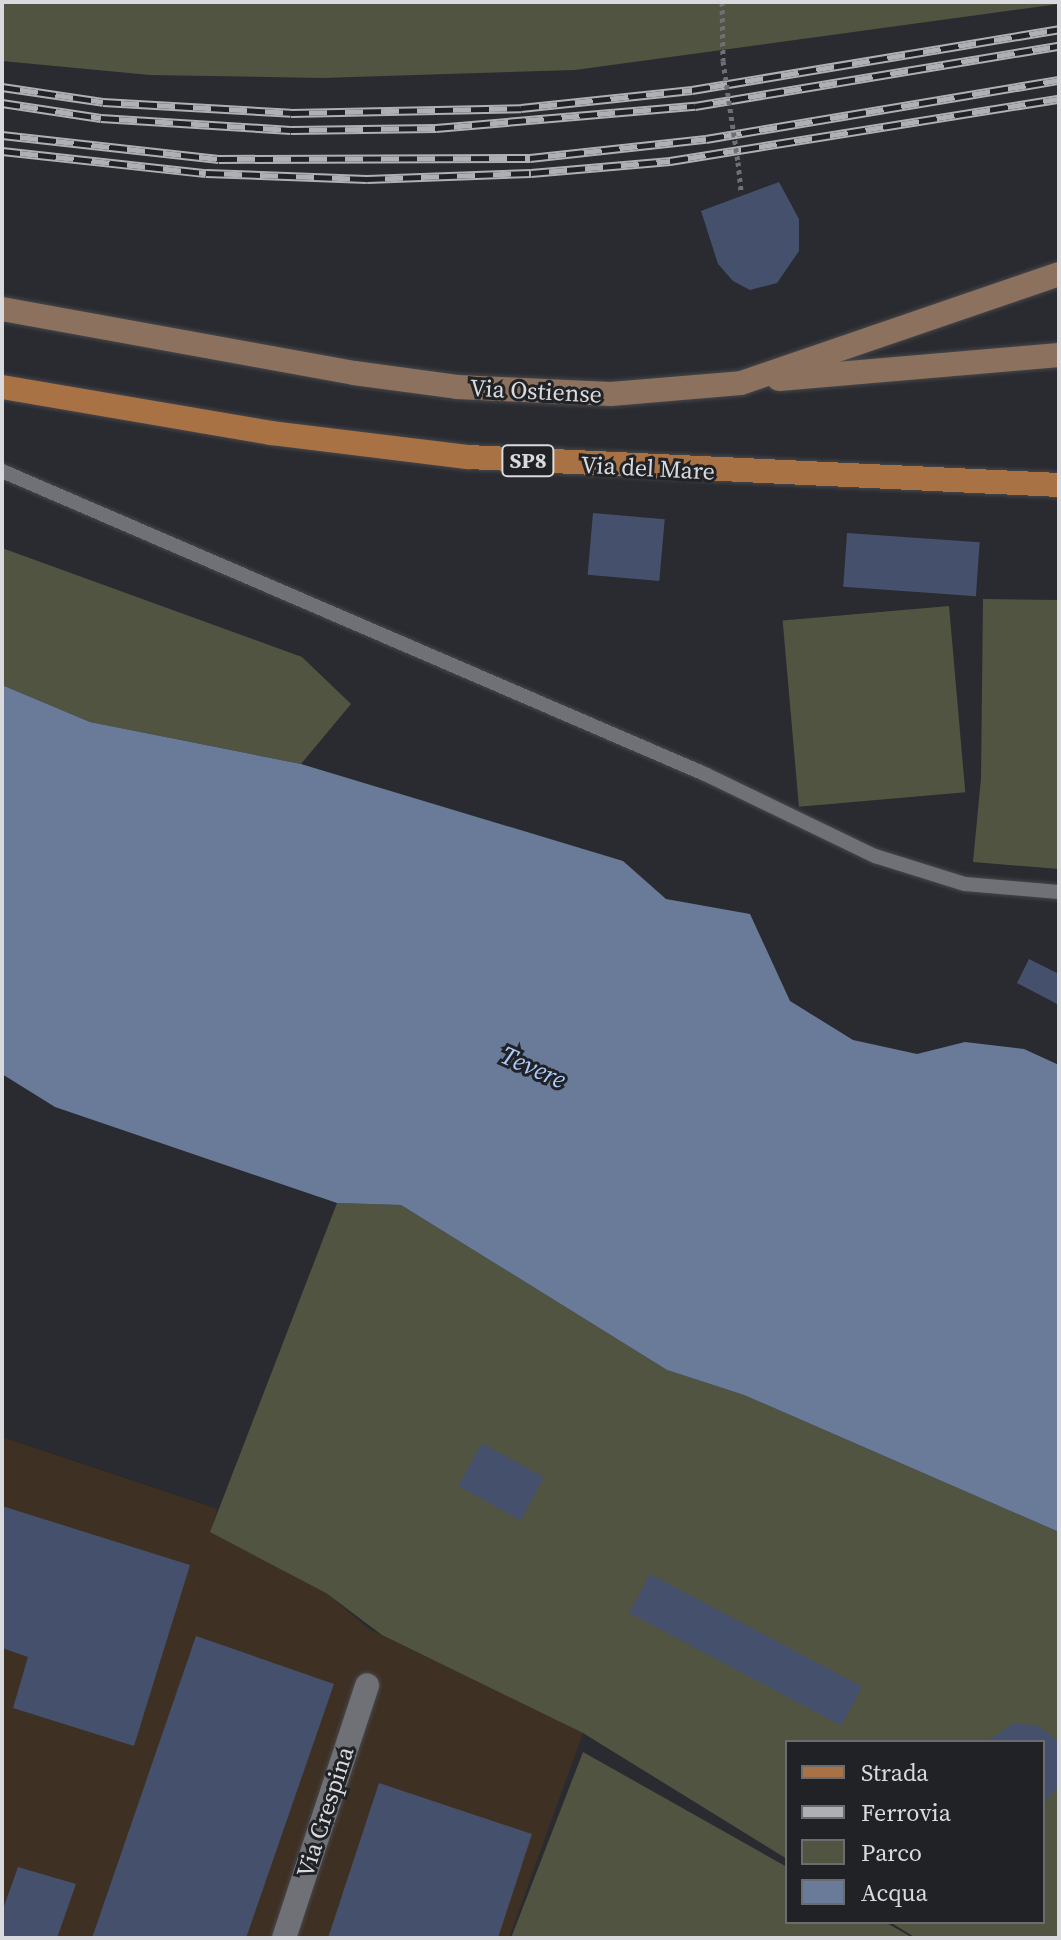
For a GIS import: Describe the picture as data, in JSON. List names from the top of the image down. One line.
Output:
{"streets":{"main road":["Via Ostiense","SP8","Via del Mare"],"street":["Via Crespina"]},"water":["Tevere"],"legend":["Strada","Ferrovia","Parco","Acqua"]}
